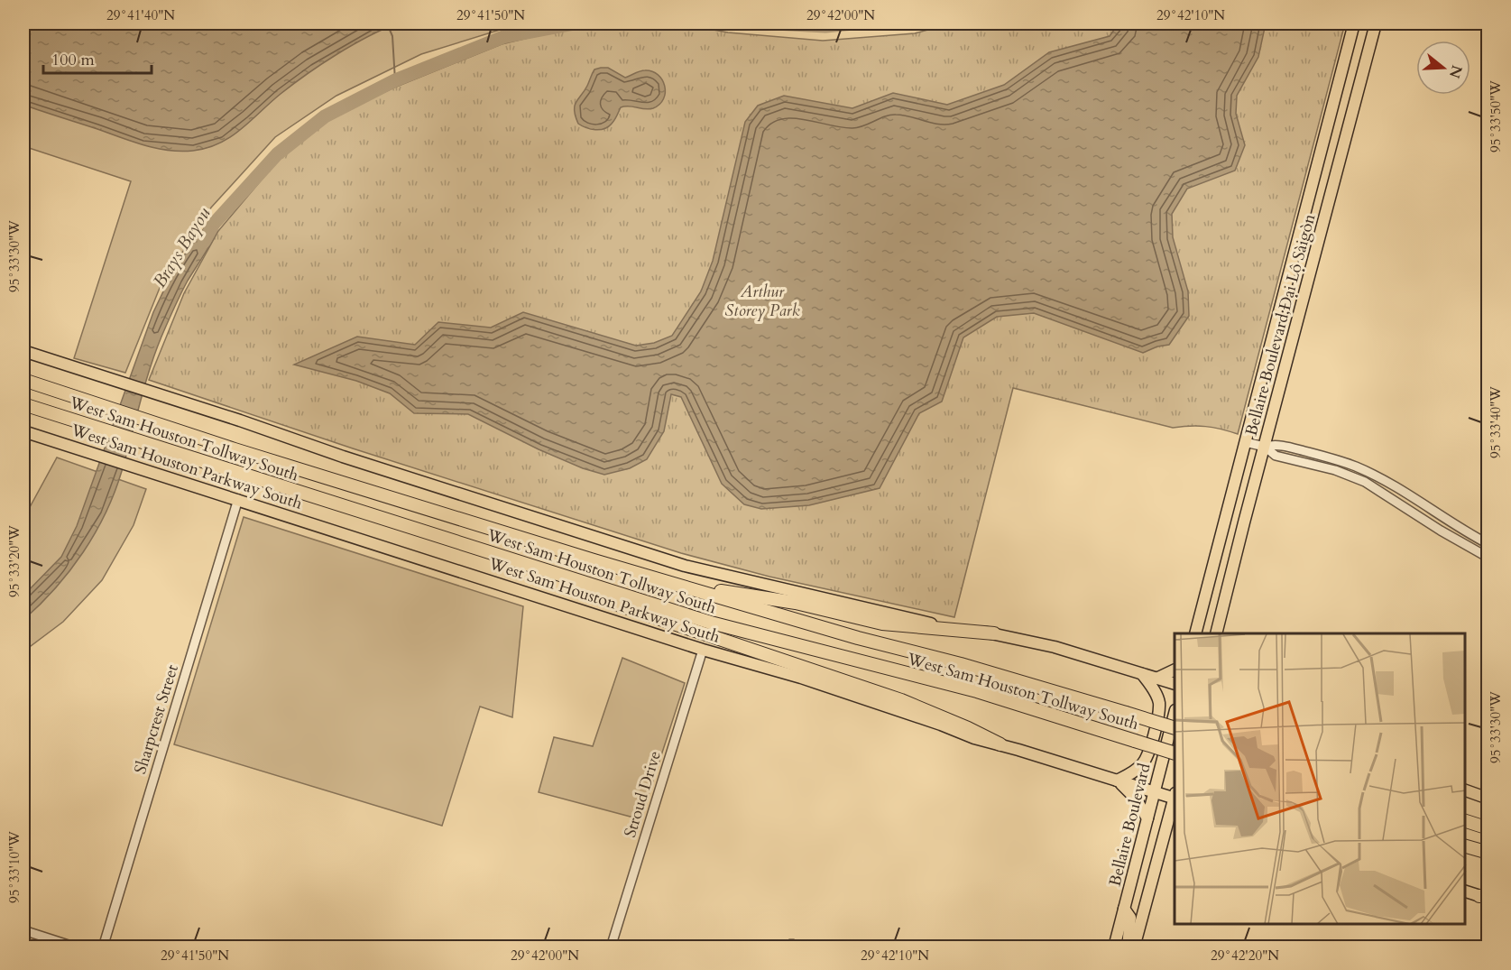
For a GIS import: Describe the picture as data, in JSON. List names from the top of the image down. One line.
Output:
{"streets":{"highway":["West Sam Houston Tollway South"],"main road":["Bellaire Boulevard;Đại Lộ Sàigòn","West Sam Houston Parkway South","Bellaire Boulevard"],"street":["Sharpcrest Street","Stroud Drive"]},"crossings":[["West Sam Houston Parkway South","Sharpcrest Street"],["West Sam Houston Parkway South","Stroud Drive"],["West Sam Houston Parkway South","Bellaire Boulevard"]],"water":["Brays Bayou"],"parks":["Arthur Storey Park"],"scale_bar":"100 m","north":"right","coordinates":["29°41'40\"N","29°41'50\"N","29°42'00\"N","29°42'10\"N","95°33'50\"W","95°33'30\"W","95°33'40\"W","95°33'20\"W","95°33'10\"W","29°42'20\"N"]}
